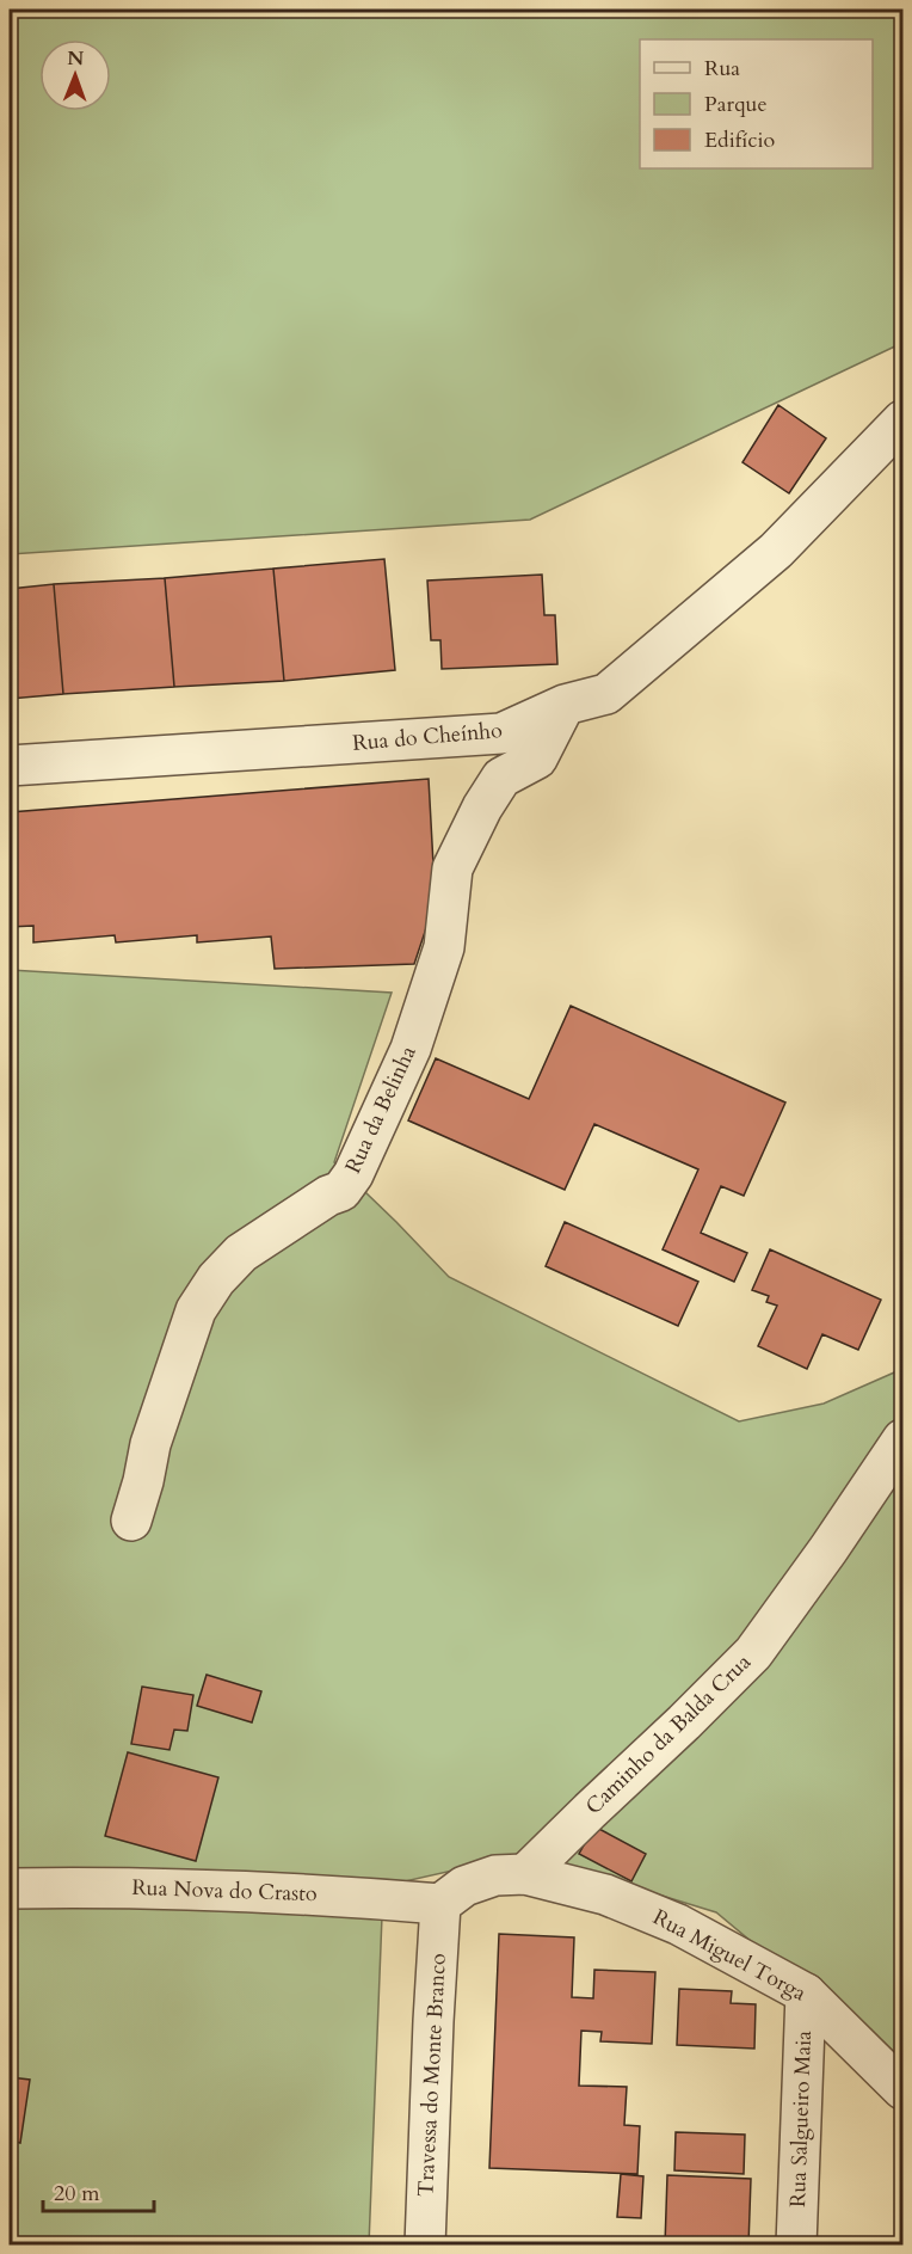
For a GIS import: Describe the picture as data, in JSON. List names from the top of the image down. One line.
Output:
{"streets":{"street":["Rua do Cheínho","Rua da Belinha","Caminho da Balda Crua","Rua Nova do Crasto","Rua Miguel Torga","Travessa do Monte Branco","Rua Salgueiro Maia"]},"crossings":[["Rua do Cheínho","Rua da Belinha"],["Caminho da Balda Crua","Rua Miguel Torga"],["Rua Nova do Crasto","Travessa do Monte Branco"],["Rua Miguel Torga","Rua Salgueiro Maia"]],"legend":["Rua","Parque","Edifício"],"scale_bar":"20 m","north":"top"}
